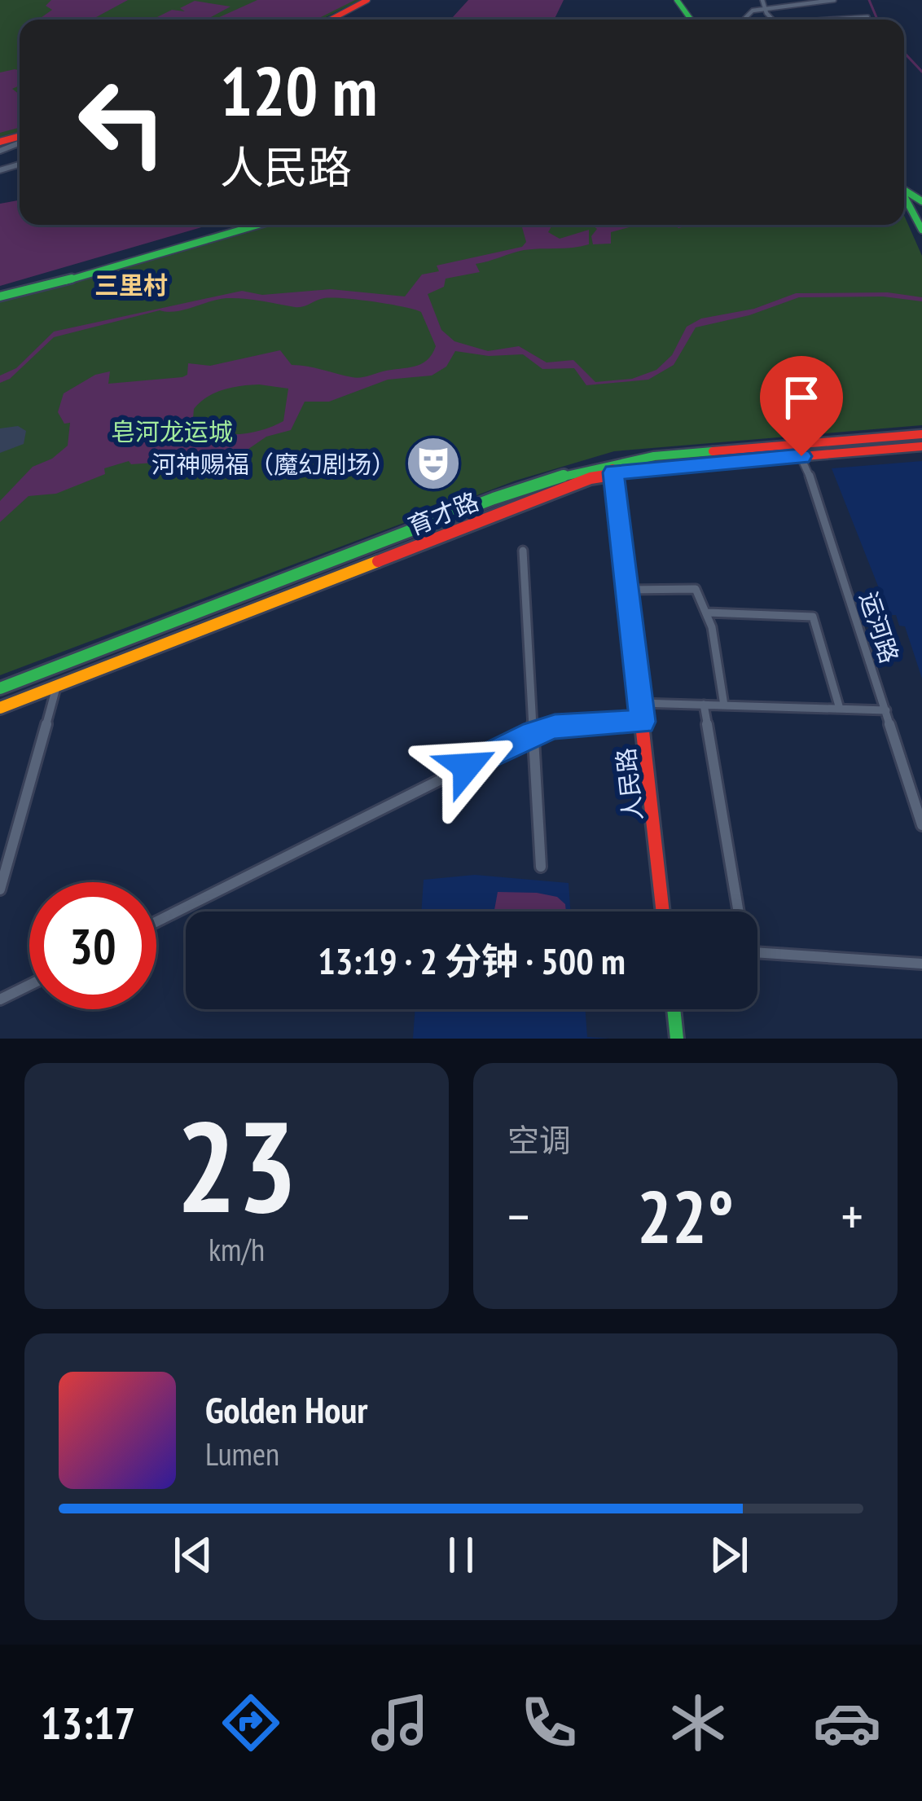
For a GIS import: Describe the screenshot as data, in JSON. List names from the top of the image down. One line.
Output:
{"streets":{"street":["育才路","运河路","人民路"]},"crossings":[["育才路","运河路"],["育才路","人民路"]],"districts":["三里村"],"parks":["皂河龙运城"],"places":{"theatre":["河神赐福（魔幻剧场）"]},"page":{"turn":["120 m","人民路"],"limit":"30","trip":"13:19 · 2 分钟 · 500 m","tile":[["23","km/h"],"空调"],"heat":["−","22°","+"],"song":["Golden Hour","Lumen"],"tabs":"13:17"}}
